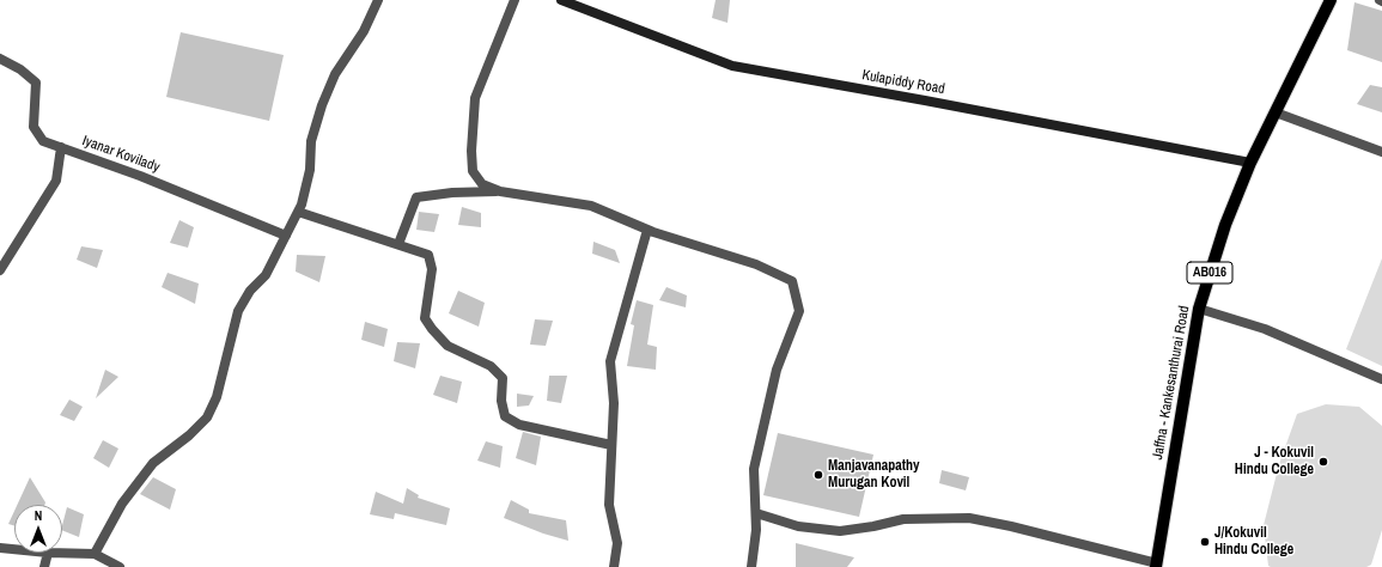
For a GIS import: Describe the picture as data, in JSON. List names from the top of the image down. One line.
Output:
{"streets":{"main road":["Kulapiddy Road","AB016","Jaffna - Kankesanthurai Road"],"street":["Iyanar Kovilady"]},"crossings":[["Kulapiddy Road","Jaffna - Kankesanthurai Road"]],"places":["J - Kokuvil Hindu College","Manjavanapathy Murugan Kovil","J/Kokuvil Hindu College"],"north":"top"}
